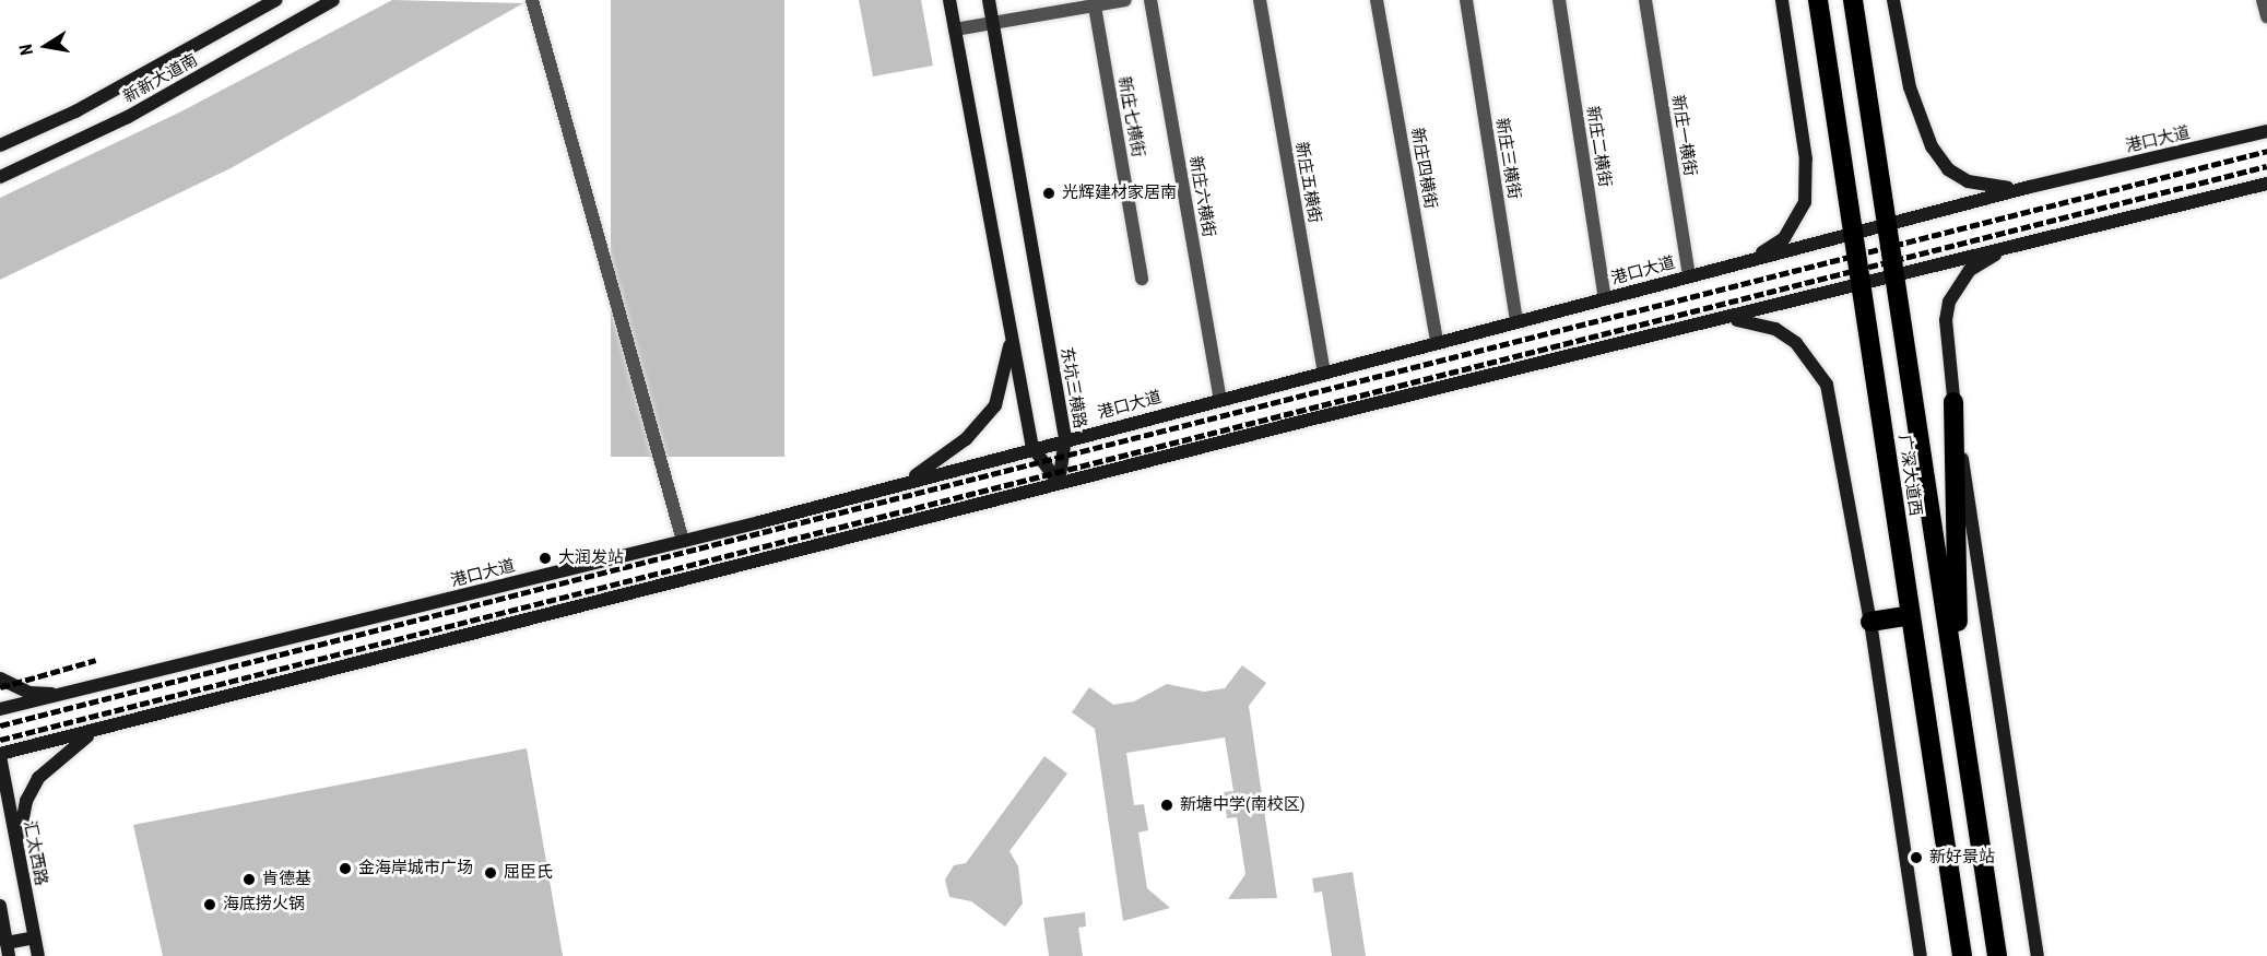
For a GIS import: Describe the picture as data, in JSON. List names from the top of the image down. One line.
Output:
{"streets":{"highway":["广深大道西"],"street":["新新大道南","新庄七横街","新庄一横街","港口大道","新庄二横街","新庄三横街","新庄四横街","新庄五横街","新庄六横街","东坑三横路","汇太西路"]},"crossings":[["新庄一横街","港口大道"],["港口大道","新庄二横街"],["港口大道","新庄三横街"],["港口大道","新庄四横街"],["港口大道","新庄五横街"],["港口大道","新庄六横街"],["港口大道","东坑三横路"],["港口大道","广深大道西"]],"places":["光辉建材家居南","大润发站","新塘中学(南校区)","新好景站","金海岸城市广场","屈臣氏","肯德基","海底捞火锅"],"north":"left"}
